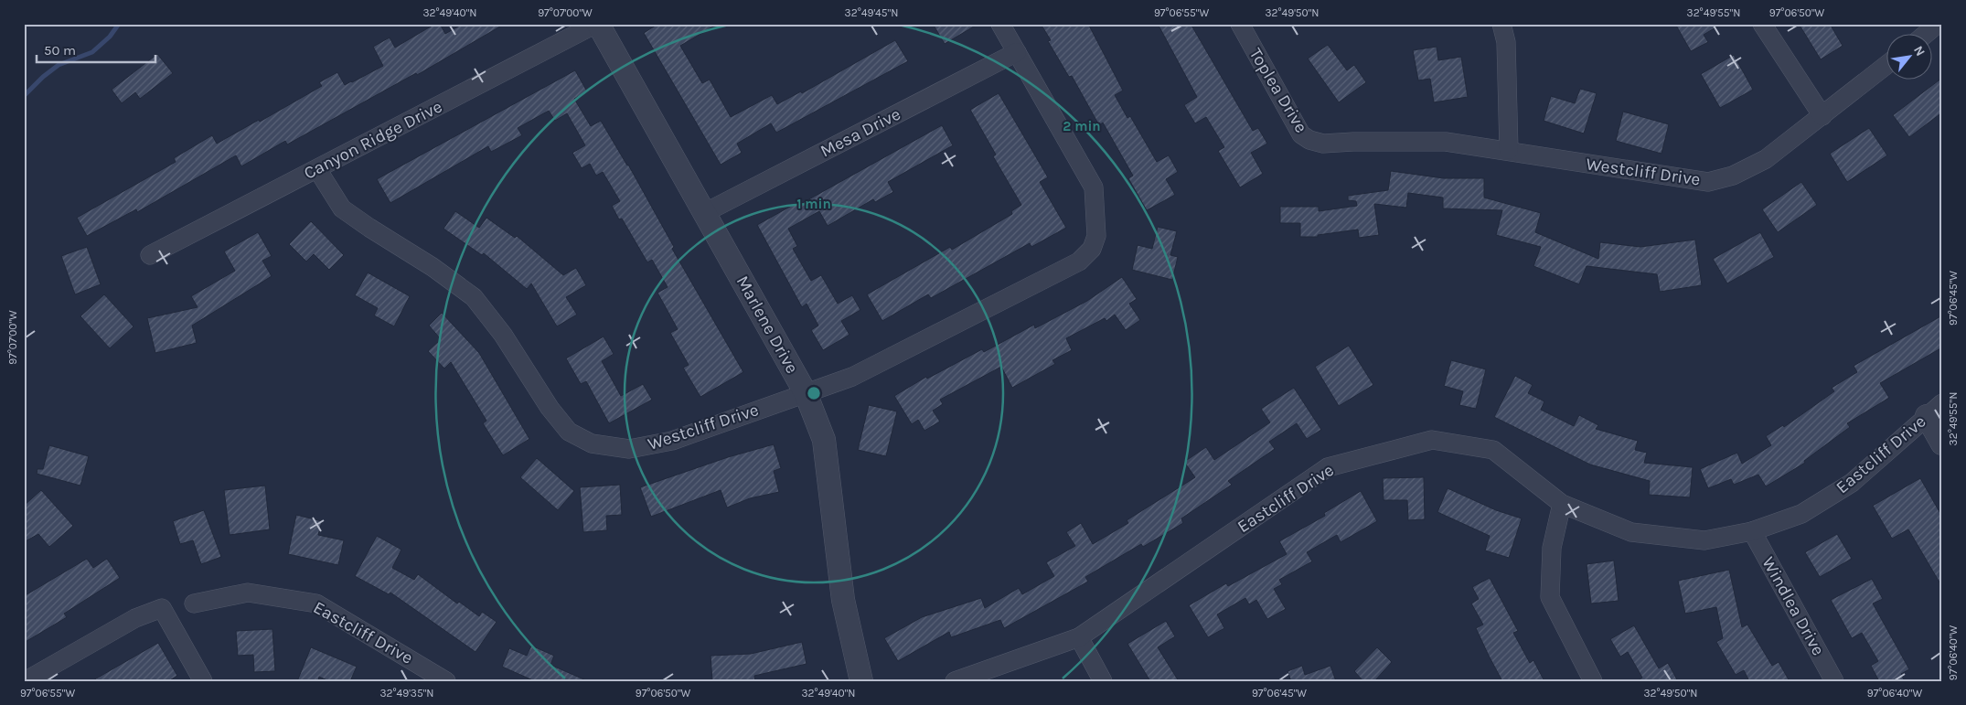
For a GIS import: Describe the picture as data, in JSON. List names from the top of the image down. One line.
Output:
{"streets":{"street":["Toplea Drive","Mesa Drive","Canyon Ridge Drive","Westcliff Drive","Marlene Drive","Eastcliff Drive","Windlea Drive"]},"crossings":[["Toplea Drive","Westcliff Drive"],["Mesa Drive","Westcliff Drive"],["Mesa Drive","Marlene Drive"],["Canyon Ridge Drive","Westcliff Drive"],["Canyon Ridge Drive","Marlene Drive"],["Westcliff Drive","Marlene Drive"],["Eastcliff Drive","Windlea Drive"]],"scale_bar":"50 m","north":"top right","coordinates":["32°49'40\"N","97°07'00\"W","32°49'45\"N","97°06'55\"W","32°49'50\"N","32°49'55\"N","97°06'50\"W","97°06'45\"W","97°06'40\"W","32°49'35\"N"],"rings":["2 min","1 min"]}
